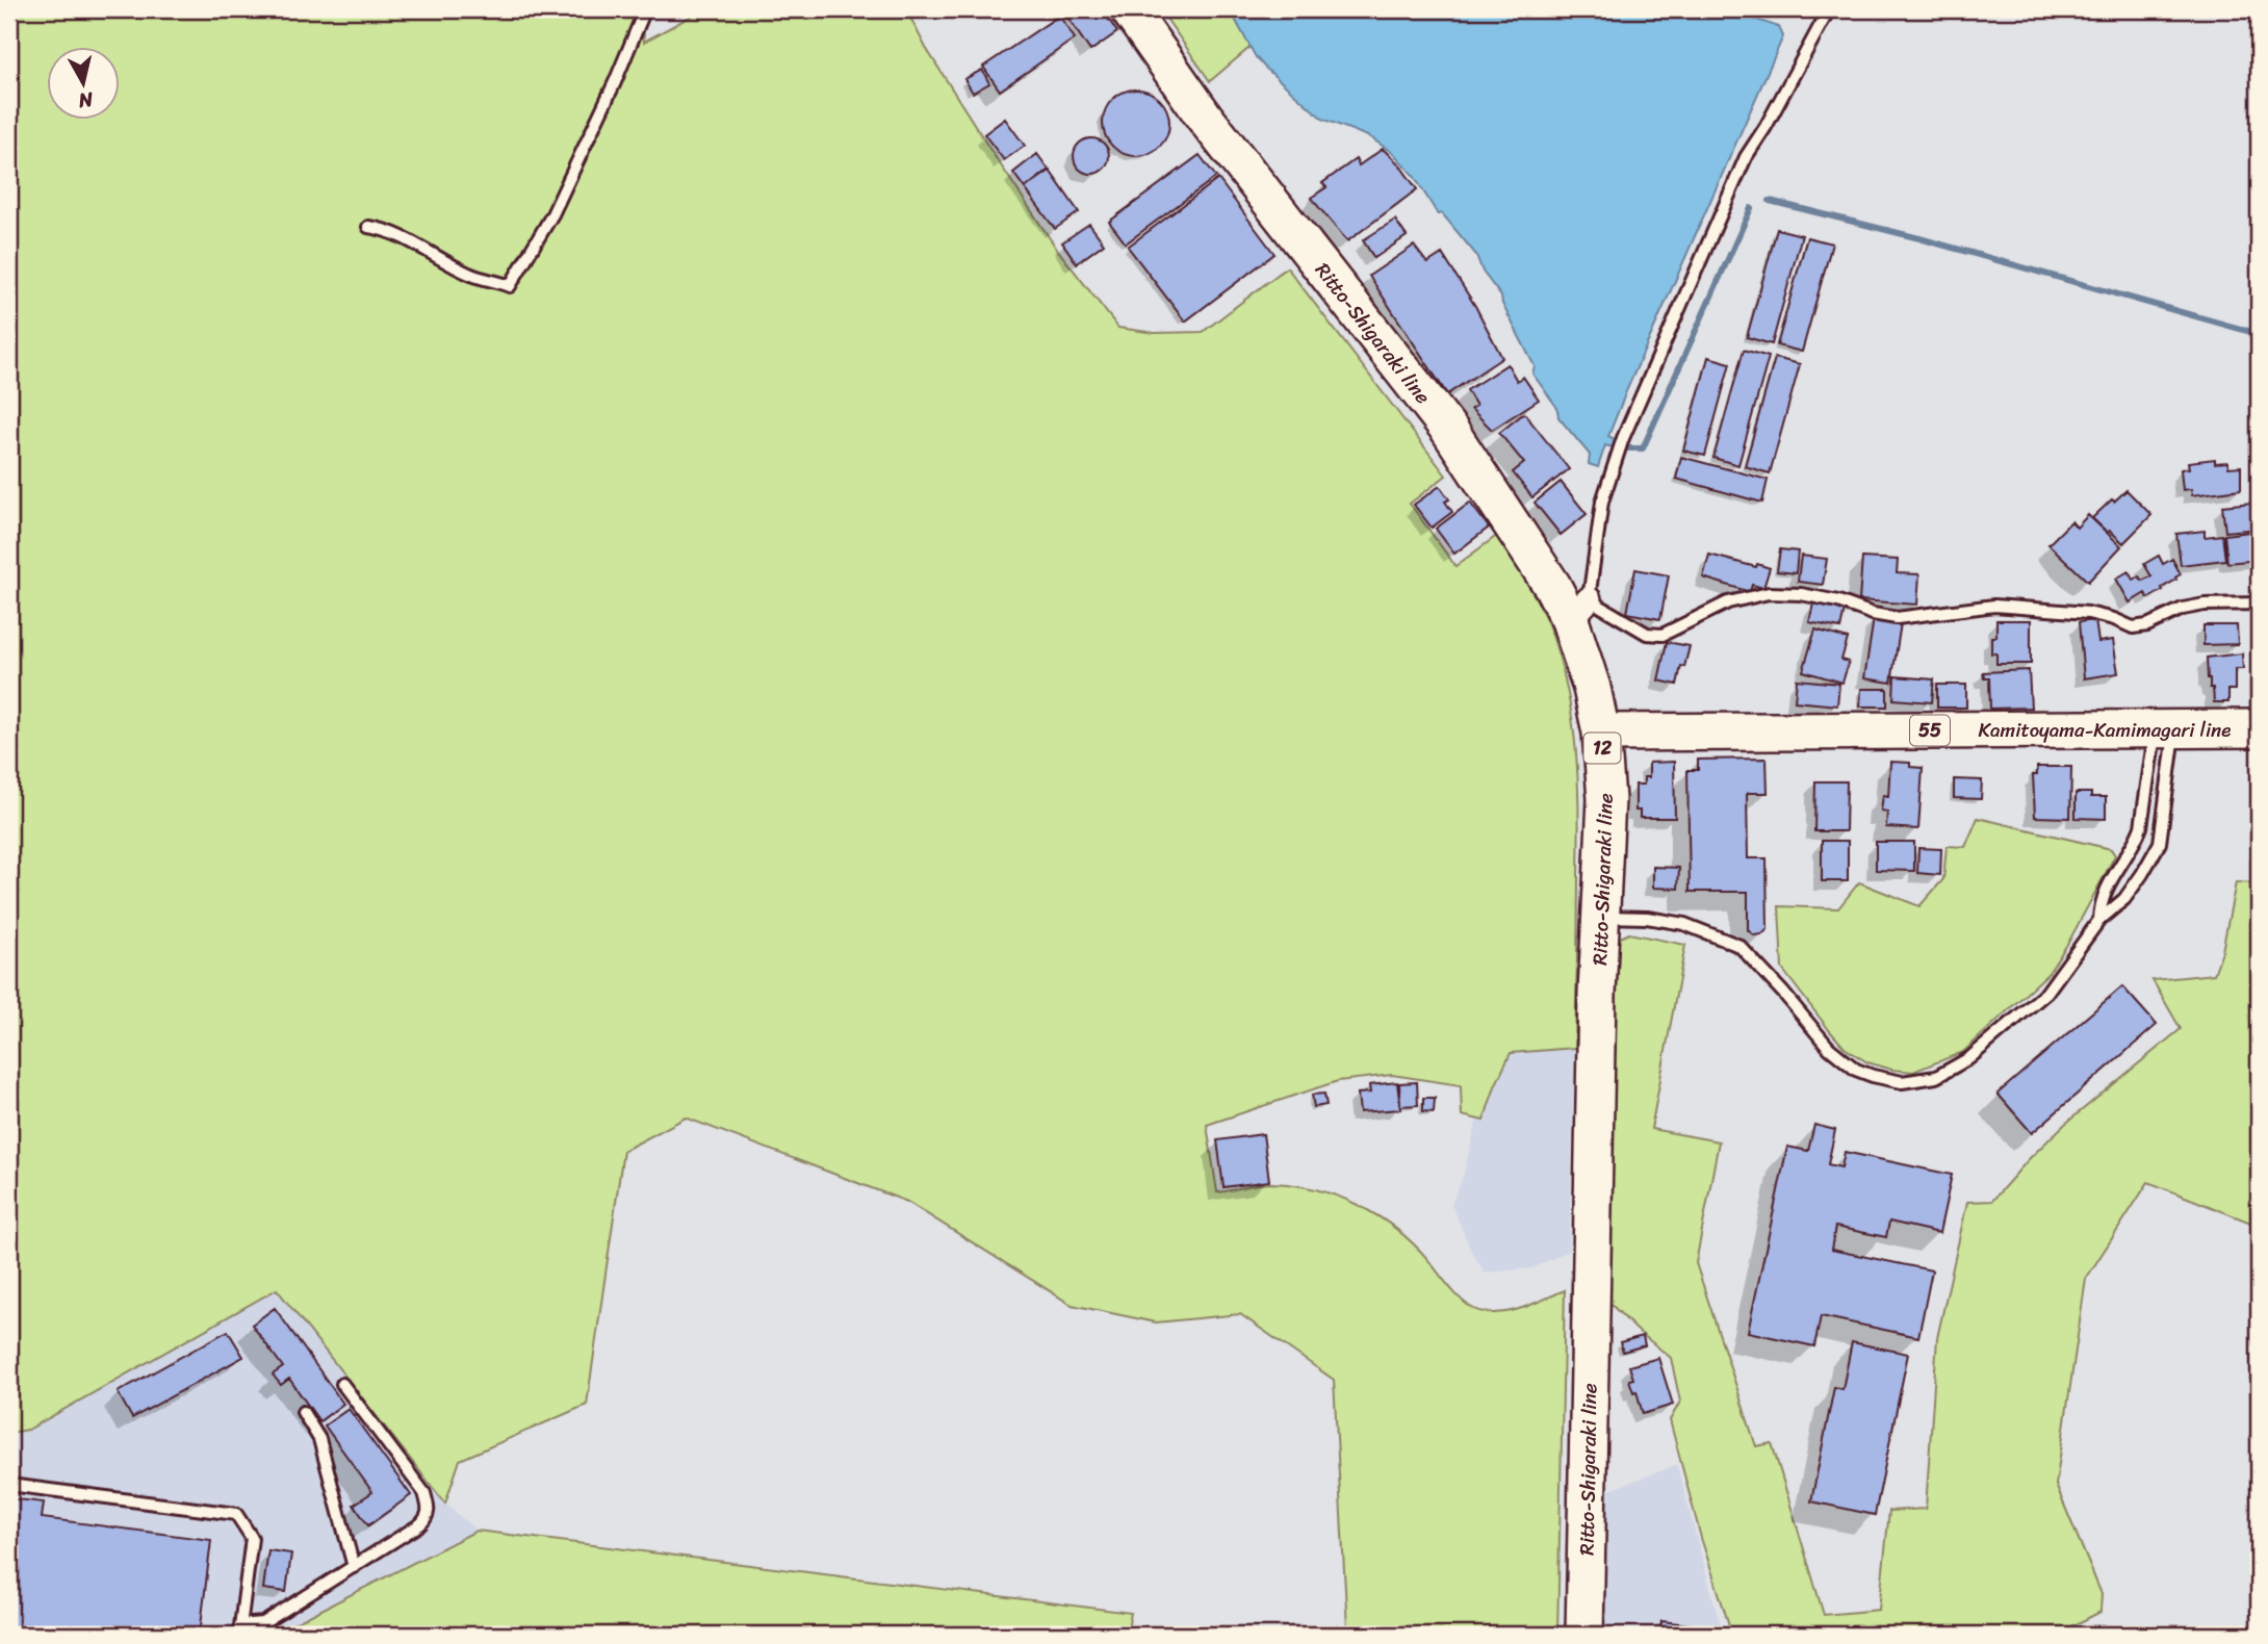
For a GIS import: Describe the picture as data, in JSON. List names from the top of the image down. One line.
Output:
{"streets":{"main road":["Ritto-Shigaraki line","Kamitoyama-Kamimagari line","55","12"]},"crossings":[["Ritto-Shigaraki line","Kamitoyama-Kamimagari line"]],"north":"bottom"}
